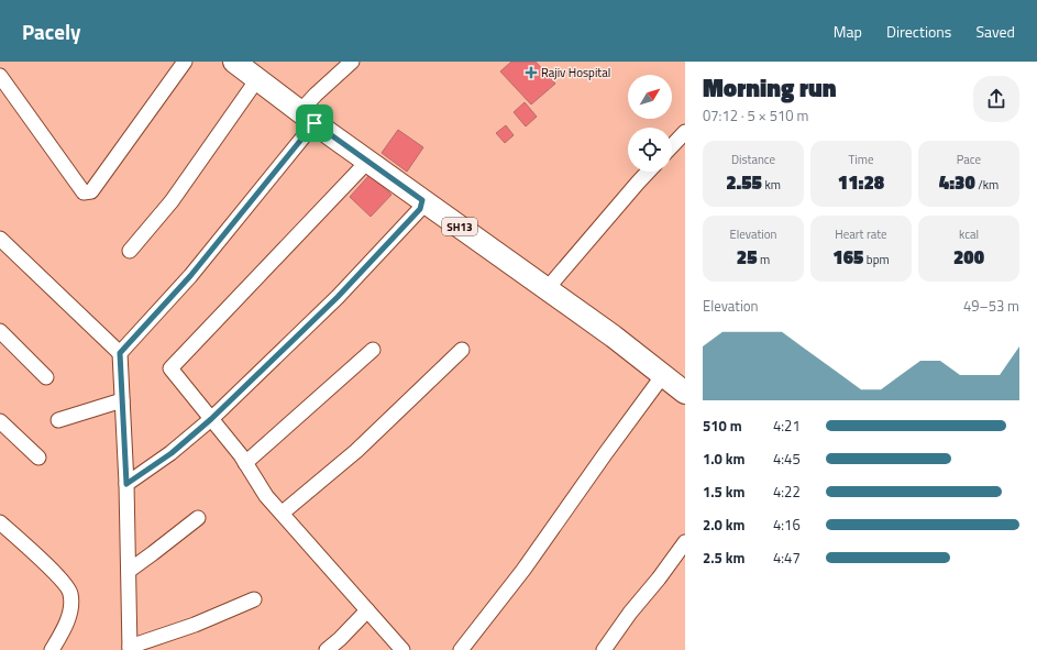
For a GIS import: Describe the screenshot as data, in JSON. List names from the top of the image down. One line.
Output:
{"streets":{"main road":["SH13"]},"places":{"health":["Rajiv Hospital"]},"north":"top right","page":{"header":"Pacely","nav":["Map","Directions","Saved"],"heading":["Morning run","07:12 · 5 × 510 m"],"stats":[["Distance","2.55 km"],["Time","11:28"],["Pace","4:30 /km"],["Elevation","25 m"],["Heart rate","165 bpm"],["kcal","200"]],"chart":["Elevation","49–53 m"],"list":[{"name":"510 m","note":"4:21"},{"name":"1.0 km","note":"4:45"},{"name":"1.5 km","note":"4:22"},{"name":"2.0 km","note":"4:16"},{"name":"2.5 km","note":"4:47"}]}}
